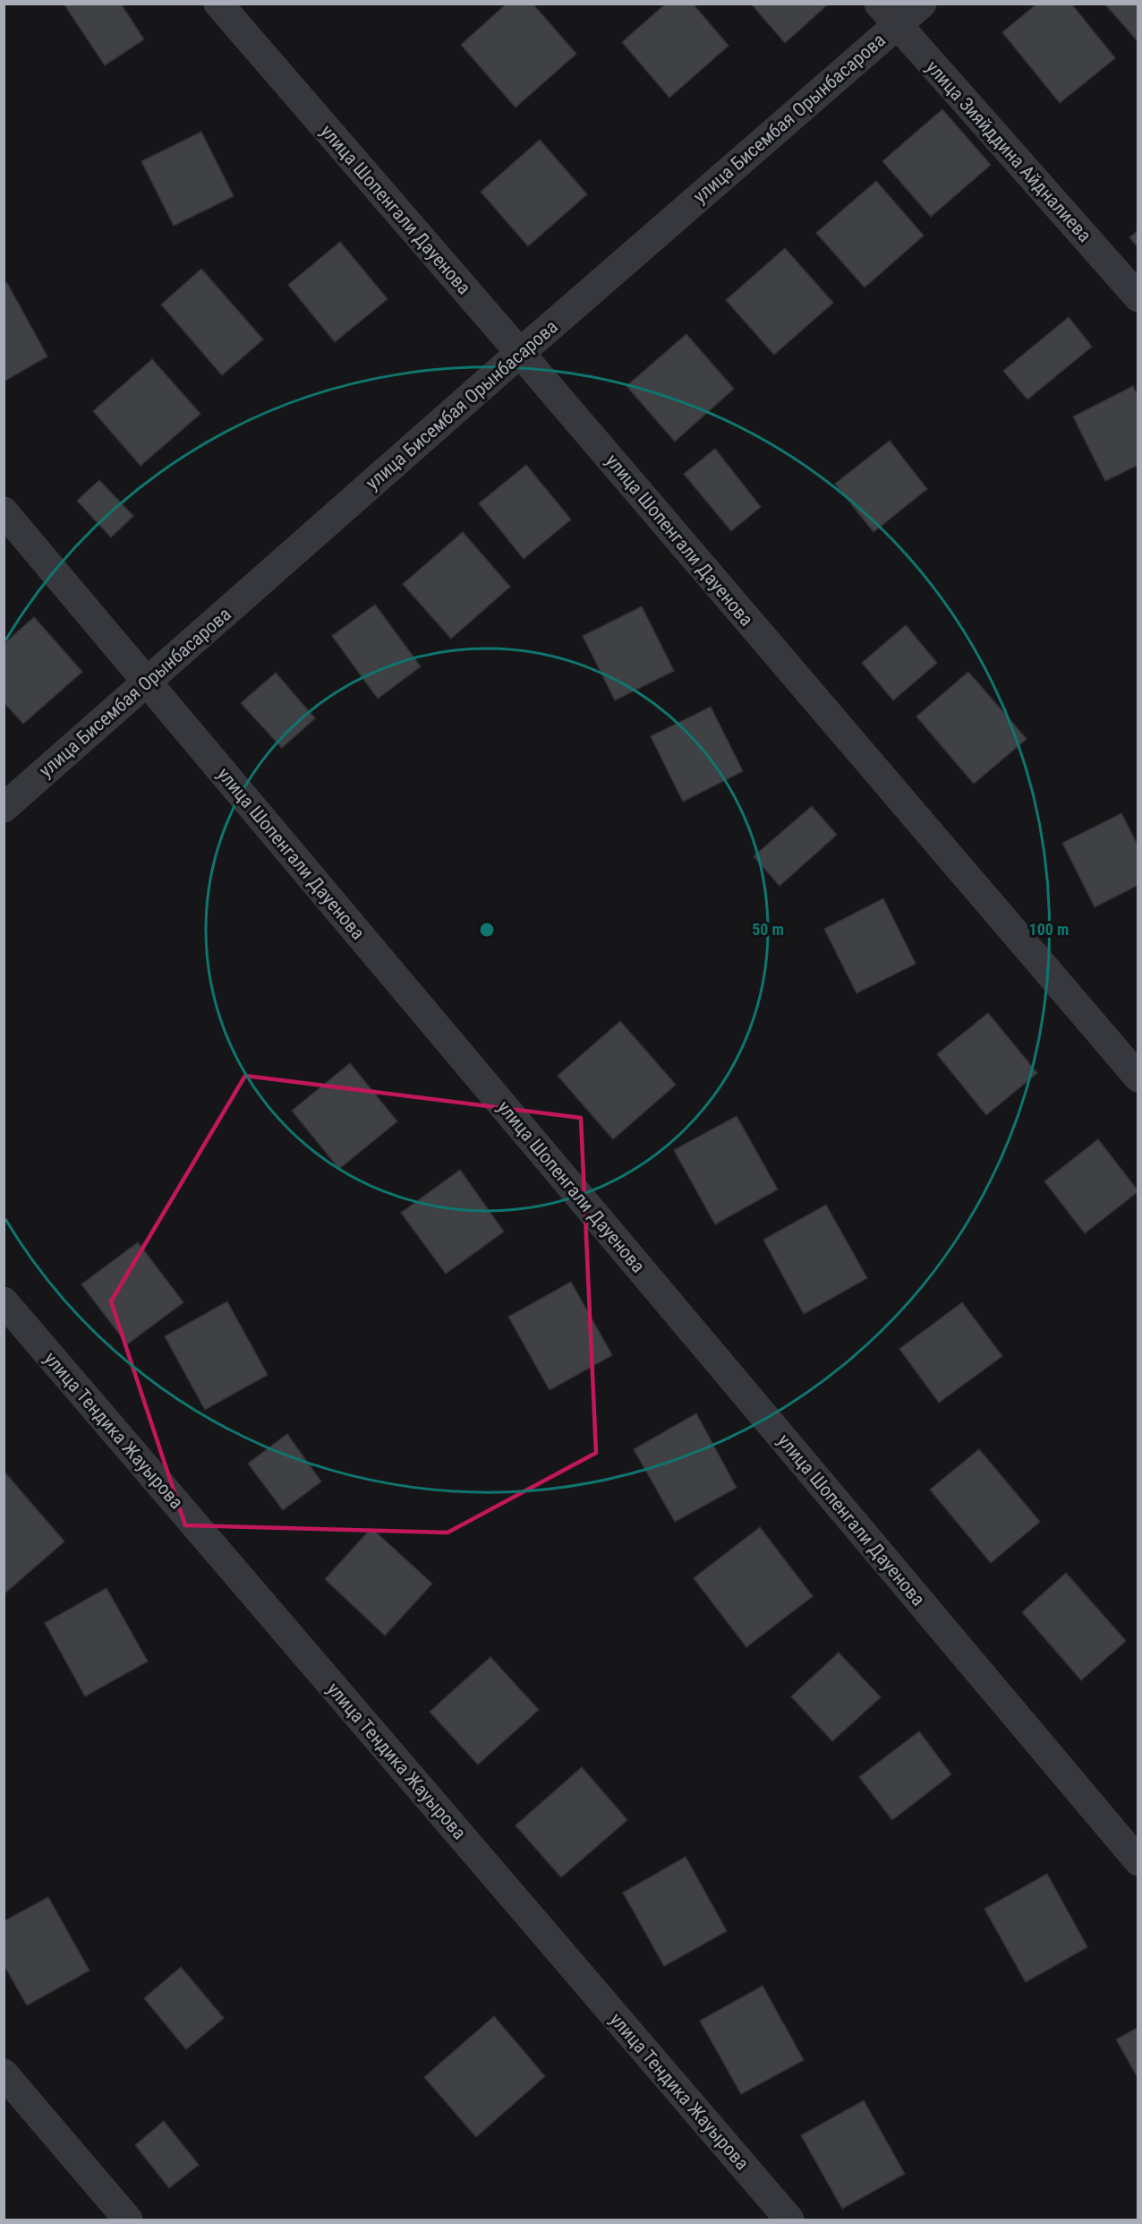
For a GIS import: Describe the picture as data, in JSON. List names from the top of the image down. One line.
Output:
{"streets":{"street":["улица Бисембая Орынбасарова","улица Зияйддина Айдналиева","улица Шопенгали Дауенова","улица Тендика Жауырова"]},"crossings":[["улица Бисембая Орынбасарова","улица Зияйддина Айдналиева"],["улица Бисембая Орынбасарова","улица Шопенгали Дауенова"]],"rings":["50 m","100 m"]}
